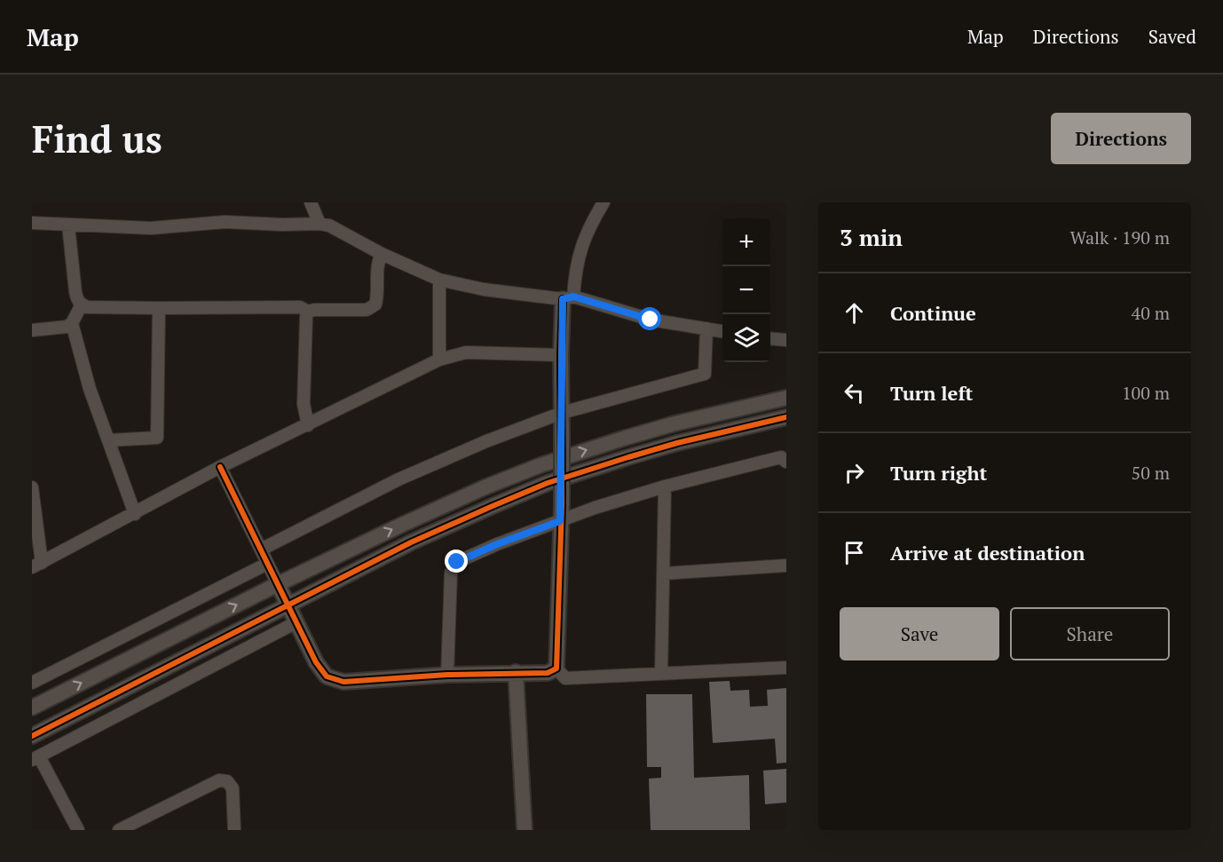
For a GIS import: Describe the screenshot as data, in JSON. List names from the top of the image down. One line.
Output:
{"page":{"header":"Map","nav":["Map","Directions","Saved"],"buttons":["Directions",["Save","Share"]],"title":"Find us","heading":["3 min","Walk · 190 m"],"map_buttons":["+","−"],"list":[["Continue","40 m"],["Turn left","100 m"],["Turn right","50 m"],"Arrive at destination"]}}
